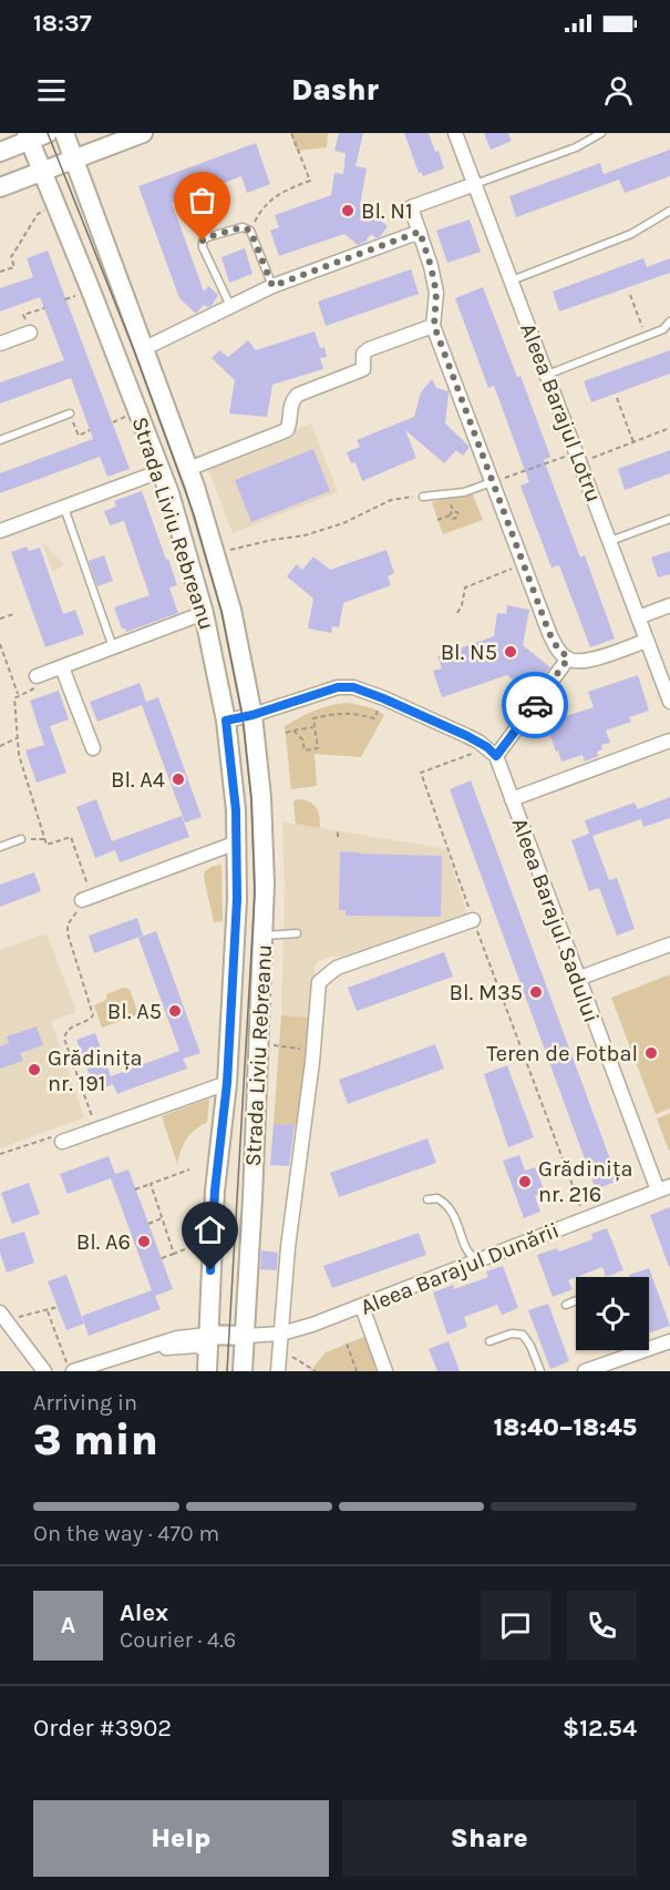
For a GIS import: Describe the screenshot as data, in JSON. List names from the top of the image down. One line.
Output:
{"streets":{"street":["Aleea Barajul Lotru","Strada Liviu Rebreanu","Aleea Barajul Sadului","Aleea Barajul Dunării"]},"crossings":[["Strada Liviu Rebreanu","Aleea Barajul Dunării"],["Aleea Barajul Sadului","Aleea Barajul Dunării"]],"places":["Bl. N1","Bl. N5","Bl. A4","Bl. M35","Bl. A5","Teren de Fotbal","Grădinița nr. 191","Grădinița nr. 216","Bl. A6"],"page":{"status":"18:37","header":"Dashr","heading":["3 min","Arriving in","18:40–18:45"],"panel":["Alex","Courier · 4.6","Order #3902","$12.54"],"bar":"On the way · 470 m","round":"A","buttons":["Help","Share"]}}
